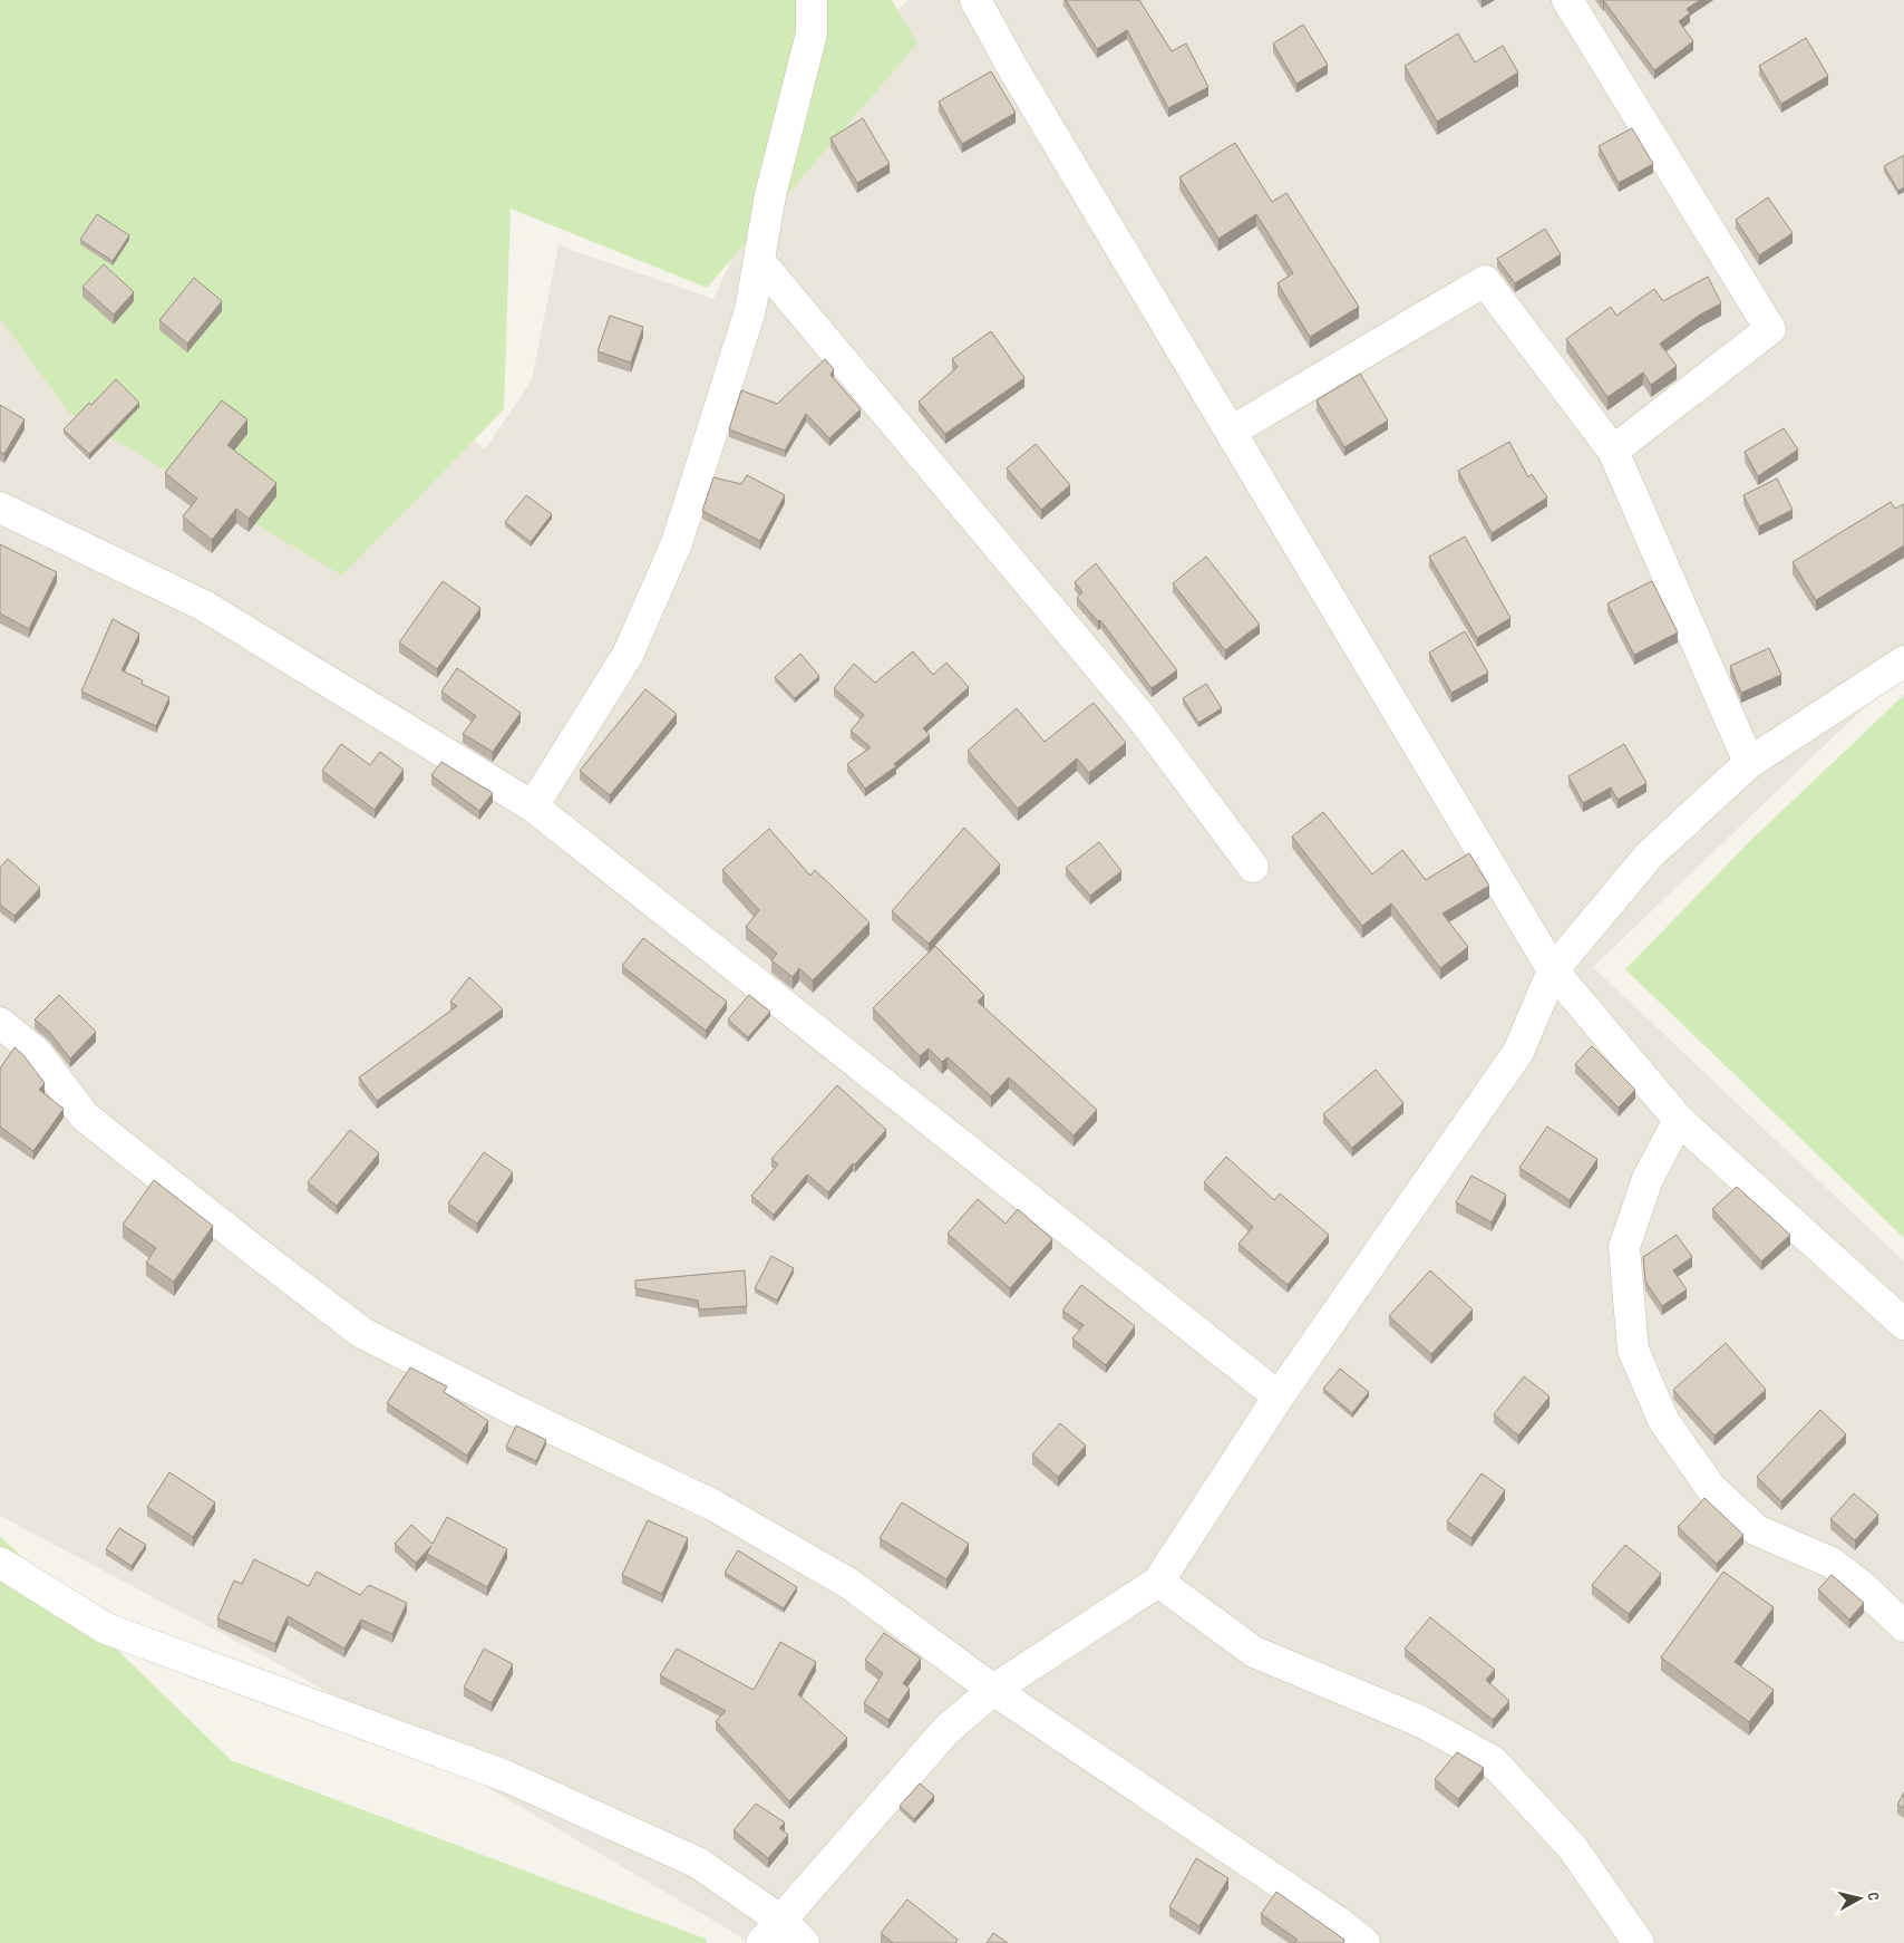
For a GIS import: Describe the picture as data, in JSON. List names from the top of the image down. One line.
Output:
{"north":"right"}
